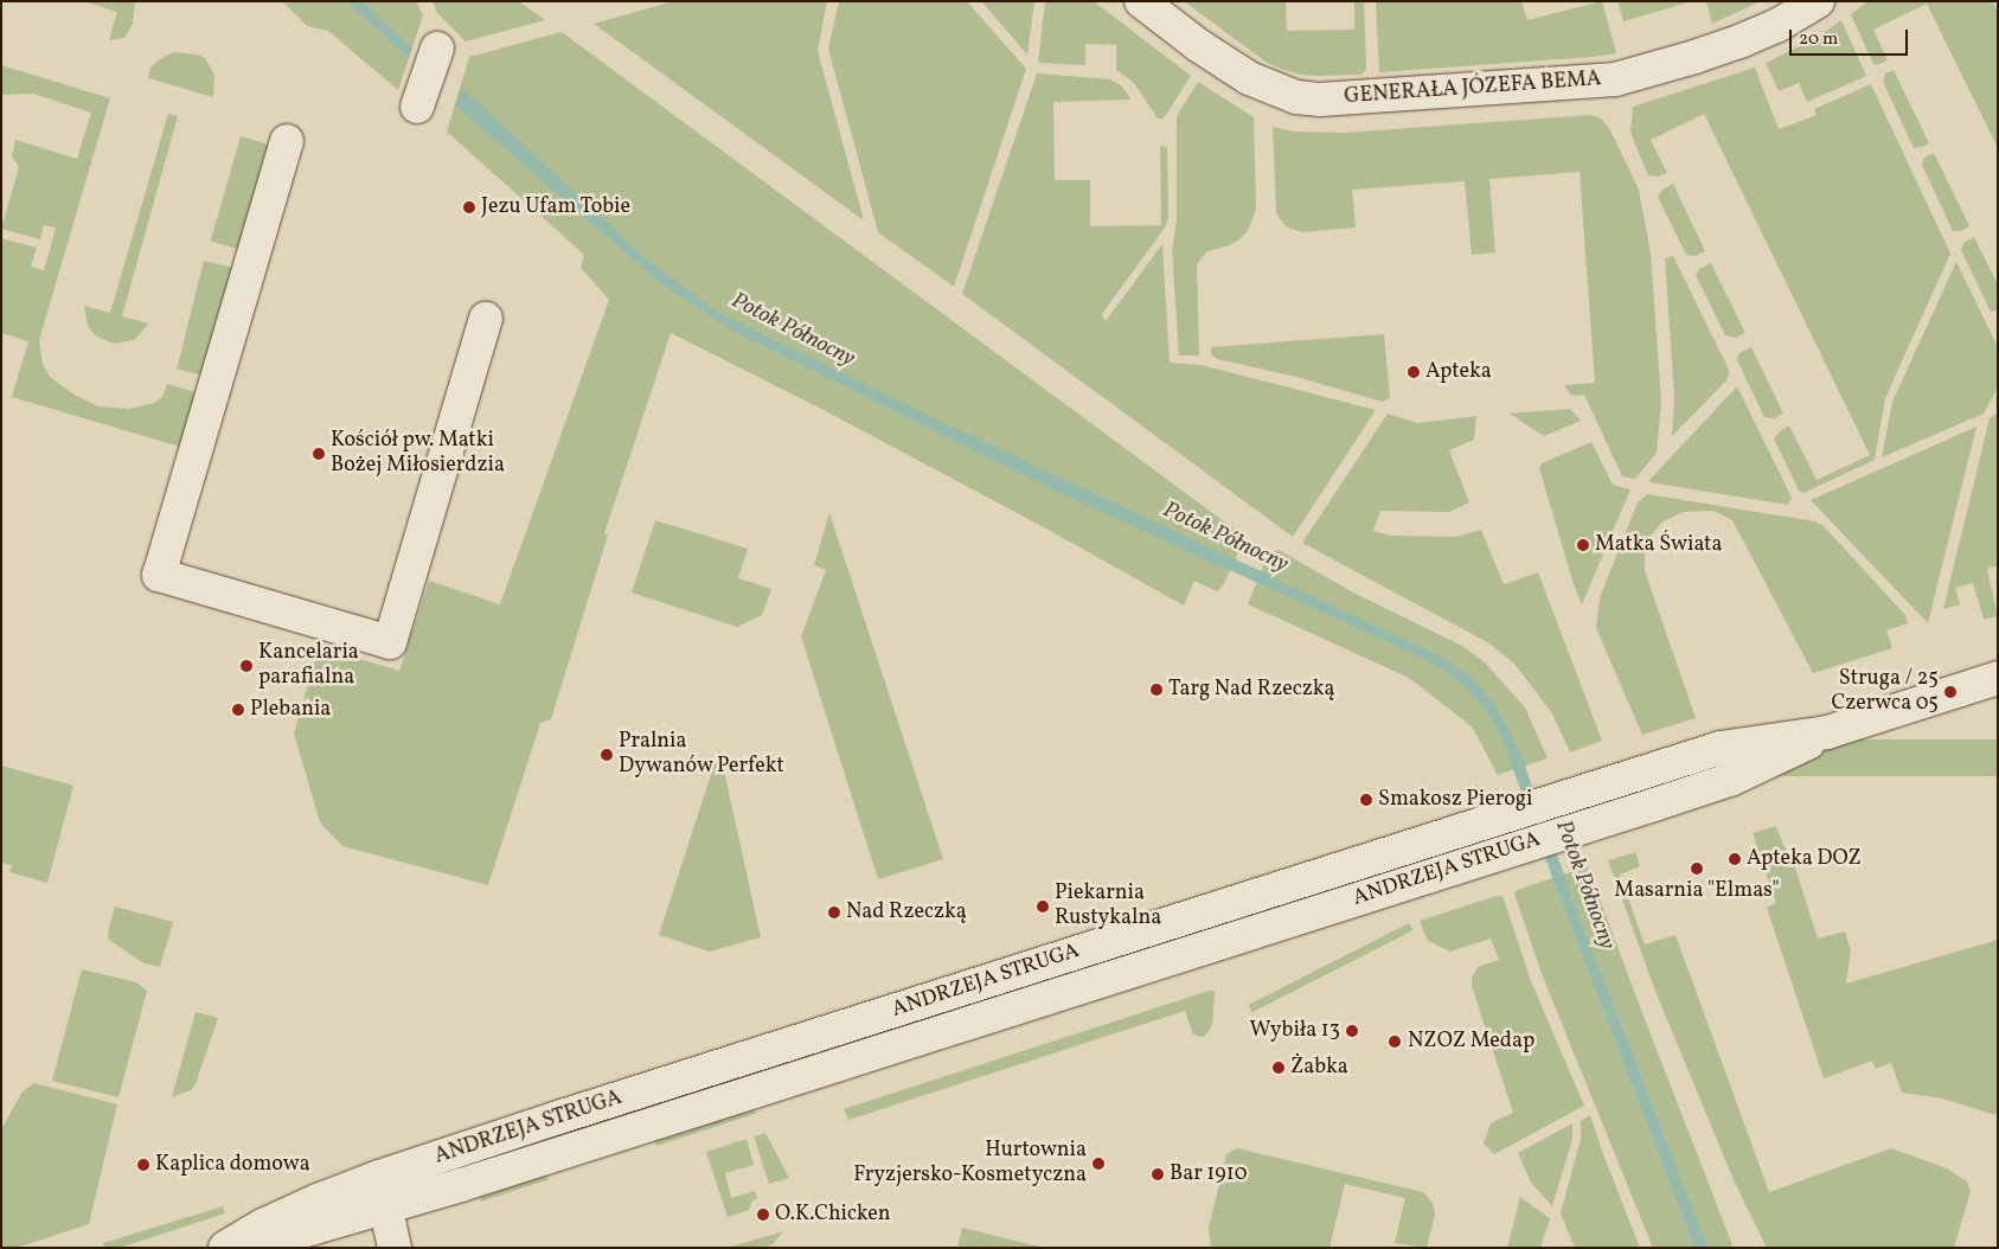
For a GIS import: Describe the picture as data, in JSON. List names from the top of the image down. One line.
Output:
{"streets":{"street":["GENERAŁA JÓZEFA BEMA","ANDRZEJA STRUGA"]},"water":["Potok Północny"],"places":["Jezu Ufam Tobie","Apteka","Kościół pw. Matki Bożej Miłosierdzia","Matka Świata","Kancelaria parafialna","Targ Nad Rzeczką","Struga / 25 Czerwca 05","Plebania","Pralnia Dywanów Perfekt","Smakosz Pierogi","Apteka DOZ","Masarnia \"Elmas\"","Piekarnia Rustykalna","Nad Rzeczką","Wybiła 13","NZOZ Medap","Żabka","Hurtownia Fryzjersko-Kosmetyczna","Kaplica domowa","Bar 1910","O.K.Chicken"],"scale_bar":"20 m"}
